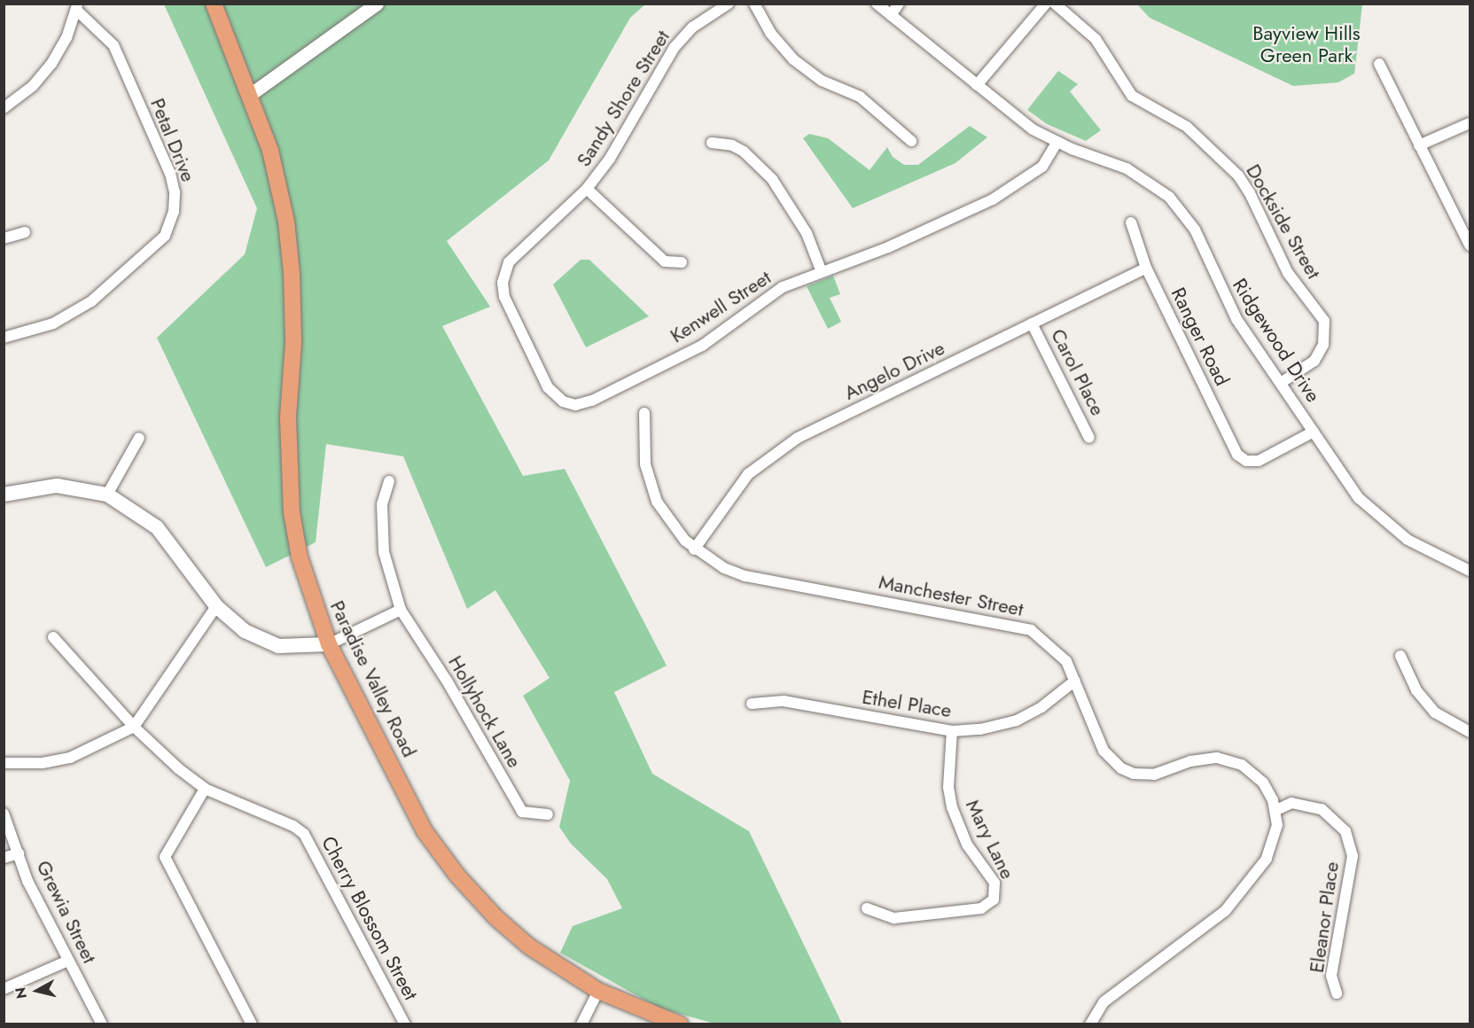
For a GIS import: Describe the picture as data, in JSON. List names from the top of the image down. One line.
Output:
{"streets":{"main road":["Paradise Valley Road"],"street":["Sandy Shore Street","Petal Drive","Dockside Street","Kenwell Street","Ranger Road","Ridgewood Drive","Angelo Drive","Carol Place","Manchester Street","Ethel Place","Hollyhock Lane","Mary Lane","Grewia Street","Eleanor Place","Cherry Blossom Street"]},"crossings":[["Sandy Shore Street","Kenwell Street"],["Dockside Street","Ridgewood Drive"],["Kenwell Street","Ridgewood Drive"],["Ranger Road","Ridgewood Drive"],["Ranger Road","Angelo Drive"],["Angelo Drive","Carol Place"],["Angelo Drive","Manchester Street"],["Manchester Street","Ethel Place"],["Manchester Street","Eleanor Place"],["Ethel Place","Mary Lane"]],"parks":["Bayview Hills Green Park"],"north":"left"}
